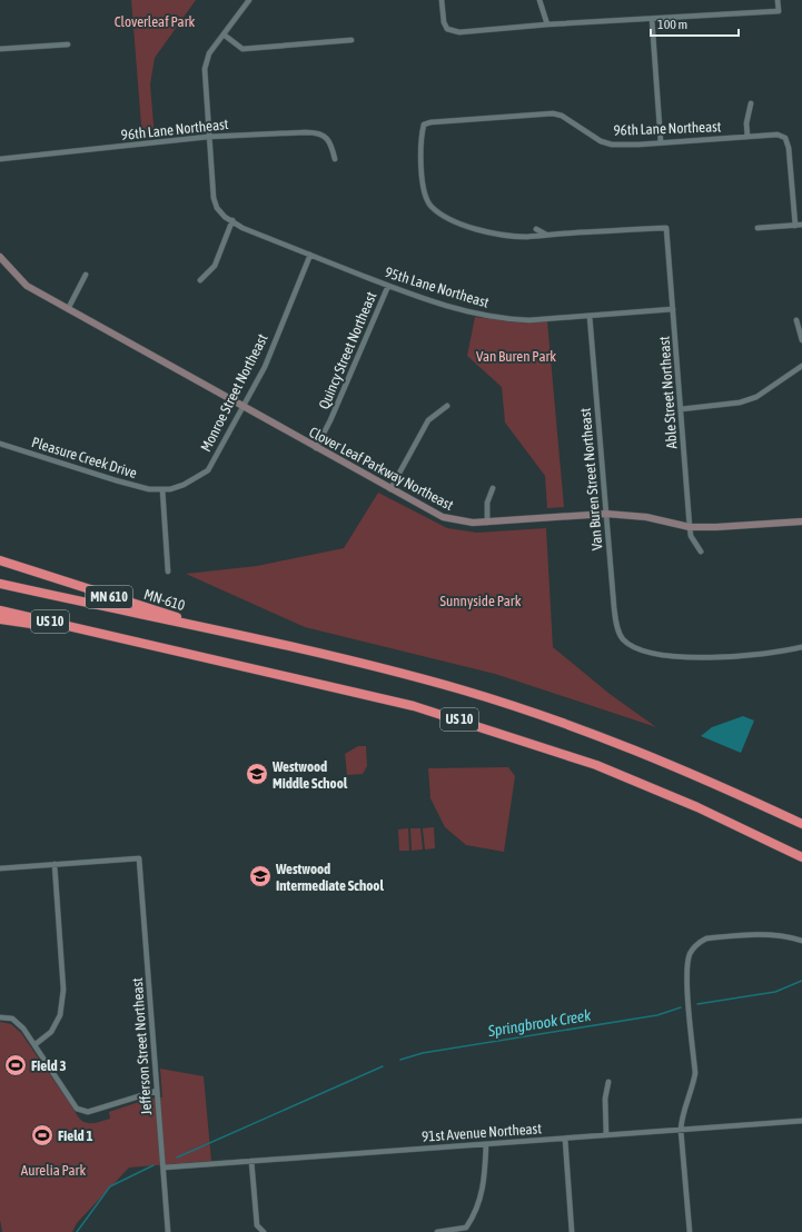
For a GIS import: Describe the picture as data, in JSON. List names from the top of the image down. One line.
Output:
{"streets":{"highway":["MN 610","MN-610","US 10"],"street":["96th Lane Northeast","95th Lane Northeast","Quincy Street Northeast","Monroe Street Northeast","Able Street Northeast","Pleasure Creek Drive","Clover Leaf Parkway Northeast","Van Buren Street Northeast","Jefferson Street Northeast","91st Avenue Northeast"]},"crossings":[["96th Lane Northeast","95th Lane Northeast"],["96th Lane Northeast","Able Street Northeast"],["95th Lane Northeast","Quincy Street Northeast"],["95th Lane Northeast","Monroe Street Northeast"],["95th Lane Northeast","Able Street Northeast"],["95th Lane Northeast","Van Buren Street Northeast"],["Quincy Street Northeast","Clover Leaf Parkway Northeast"],["Monroe Street Northeast","Pleasure Creek Drive"],["Monroe Street Northeast","Clover Leaf Parkway Northeast"],["Able Street Northeast","Clover Leaf Parkway Northeast"],["Clover Leaf Parkway Northeast","Van Buren Street Northeast"],["MN-610","US 10"],["Jefferson Street Northeast","91st Avenue Northeast"]],"water":["Springbrook Creek"],"parks":["Cloverleaf Park","Van Buren Park","Sunnyside Park","Aurelia Park"],"places":{"school or university":["Westwood Middle School","Westwood Intermediate School"],"sports":["Field 3","Field 1"]},"scale_bar":"100 m"}
